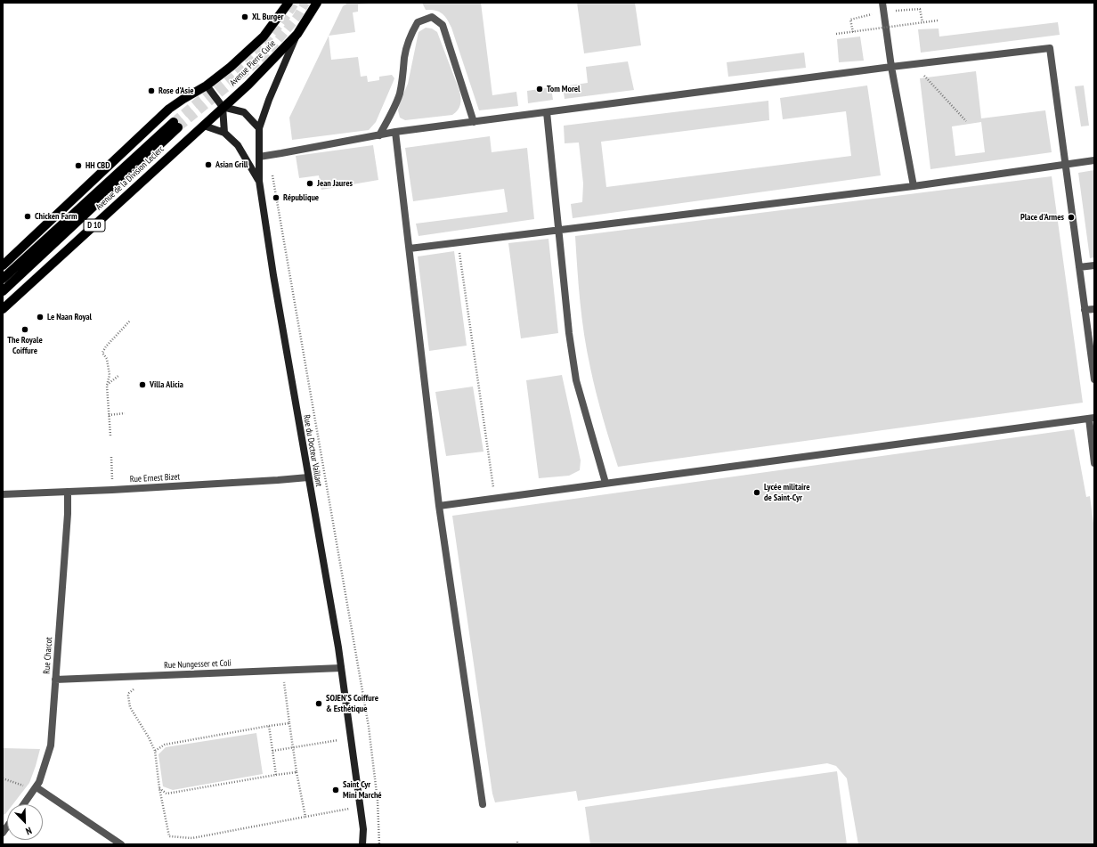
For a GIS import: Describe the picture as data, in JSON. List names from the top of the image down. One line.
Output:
{"streets":{"main road":["Avenue Pierre Curie","Avenue de la Division Leclerc","D 10","Rue du Docteur Vaillant"],"street":["Rue Ernest Bizet","Rue Charcot","Rue Nungesser et Coli"]},"crossings":[["Avenue Pierre Curie","Avenue de la Division Leclerc"],["Avenue Pierre Curie","D 10"],["D 10","Rue du Docteur Vaillant"],["Rue du Docteur Vaillant","Rue Ernest Bizet"],["Rue du Docteur Vaillant","Rue Nungesser et Coli"],["Rue Ernest Bizet","Rue Charcot"],["Rue Charcot","Rue Nungesser et Coli"]],"places":["XL Burger","Tom Morel","Rose d'Asie","Asian Grill","HH CBD","Jean Jaures","République","Chicken Farm","Place d'Armes","Le Naan Royal","The Royale Coiffure","Villa Alicia","Lycée militaire de Saint-Cyr","SOJEN'S Coiffure & Esthétique","Saint Cyr Mini Marché"],"north":"bottom right"}
